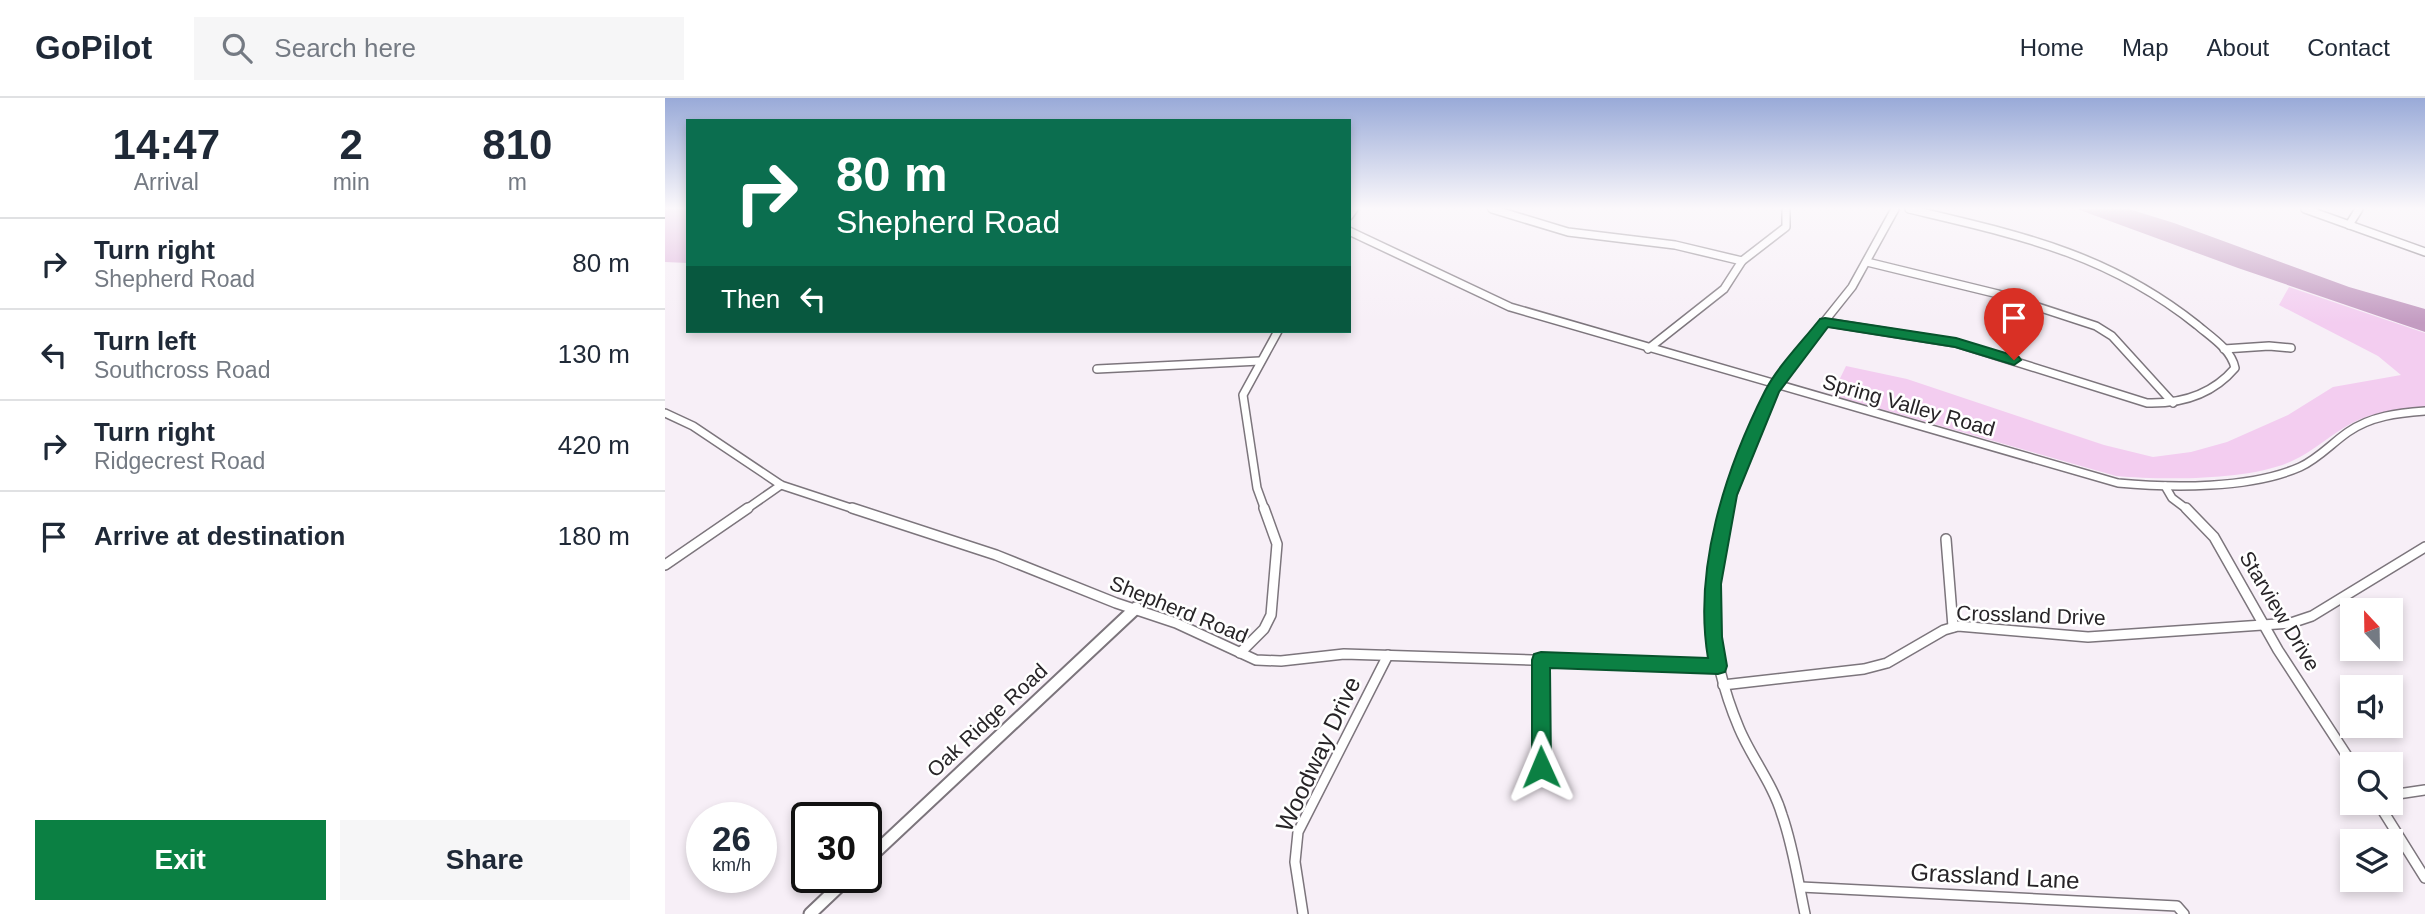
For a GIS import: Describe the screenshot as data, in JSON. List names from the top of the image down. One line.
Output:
{"streets":{"street":["Spring Valley Road","Shepherd Road","Starview Drive","Crossland Drive","Oak Ridge Road","Woodway Drive","Grassland Lane"]},"crossings":[["Spring Valley Road","Starview Drive"],["Shepherd Road","Oak Ridge Road"],["Shepherd Road","Woodway Drive"],["Starview Drive","Crossland Drive"]],"north":"top","page":{"header":"GoPilot","search":"Search here","nav":["Home","Map","About","Contact"],"eta":["14:47","Arrival","2","min","810","m"],"turn":["80 m","Shepherd Road"],"list":[{"name":"Turn right","note":"Shepherd Road","value":"80 m"},{"name":"Turn left","note":"Southcross Road","value":"130 m"},{"name":"Turn right","note":"Ridgecrest Road","value":"420 m"},{"name":"Arrive at destination","value":"180 m"}],"then":"Then","speed":"26 km/h","limit":"30","buttons":["Exit","Share"]}}
